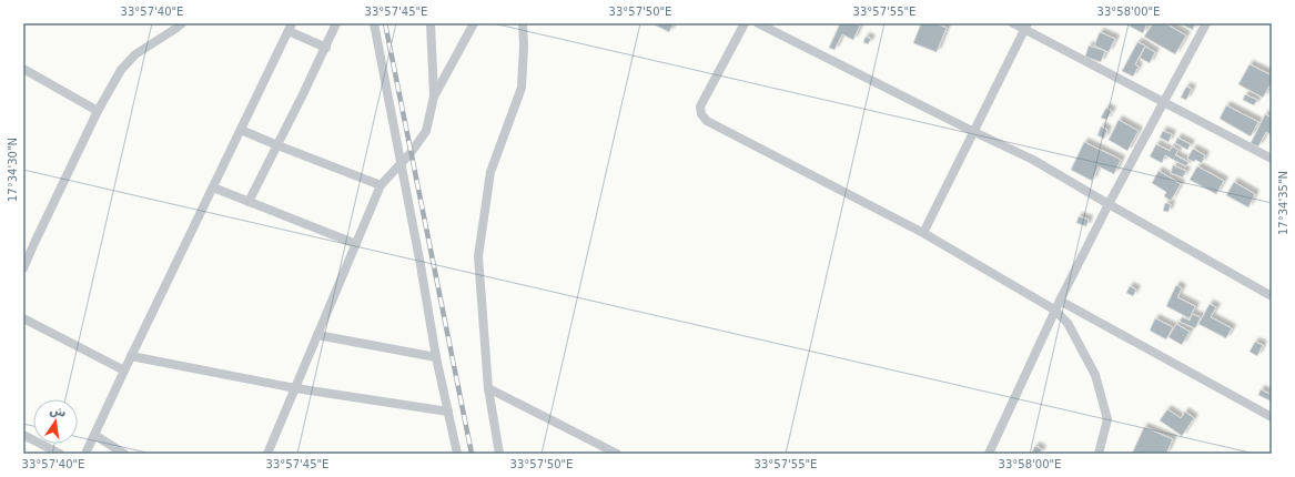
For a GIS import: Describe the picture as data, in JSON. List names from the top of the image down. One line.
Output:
{"north":"top","coordinates":["33°57'40\"E","33°57'45\"E","33°57'50\"E","33°57'55\"E","33°58'00\"E","17°34'30\"N","17°34'35\"N"]}
